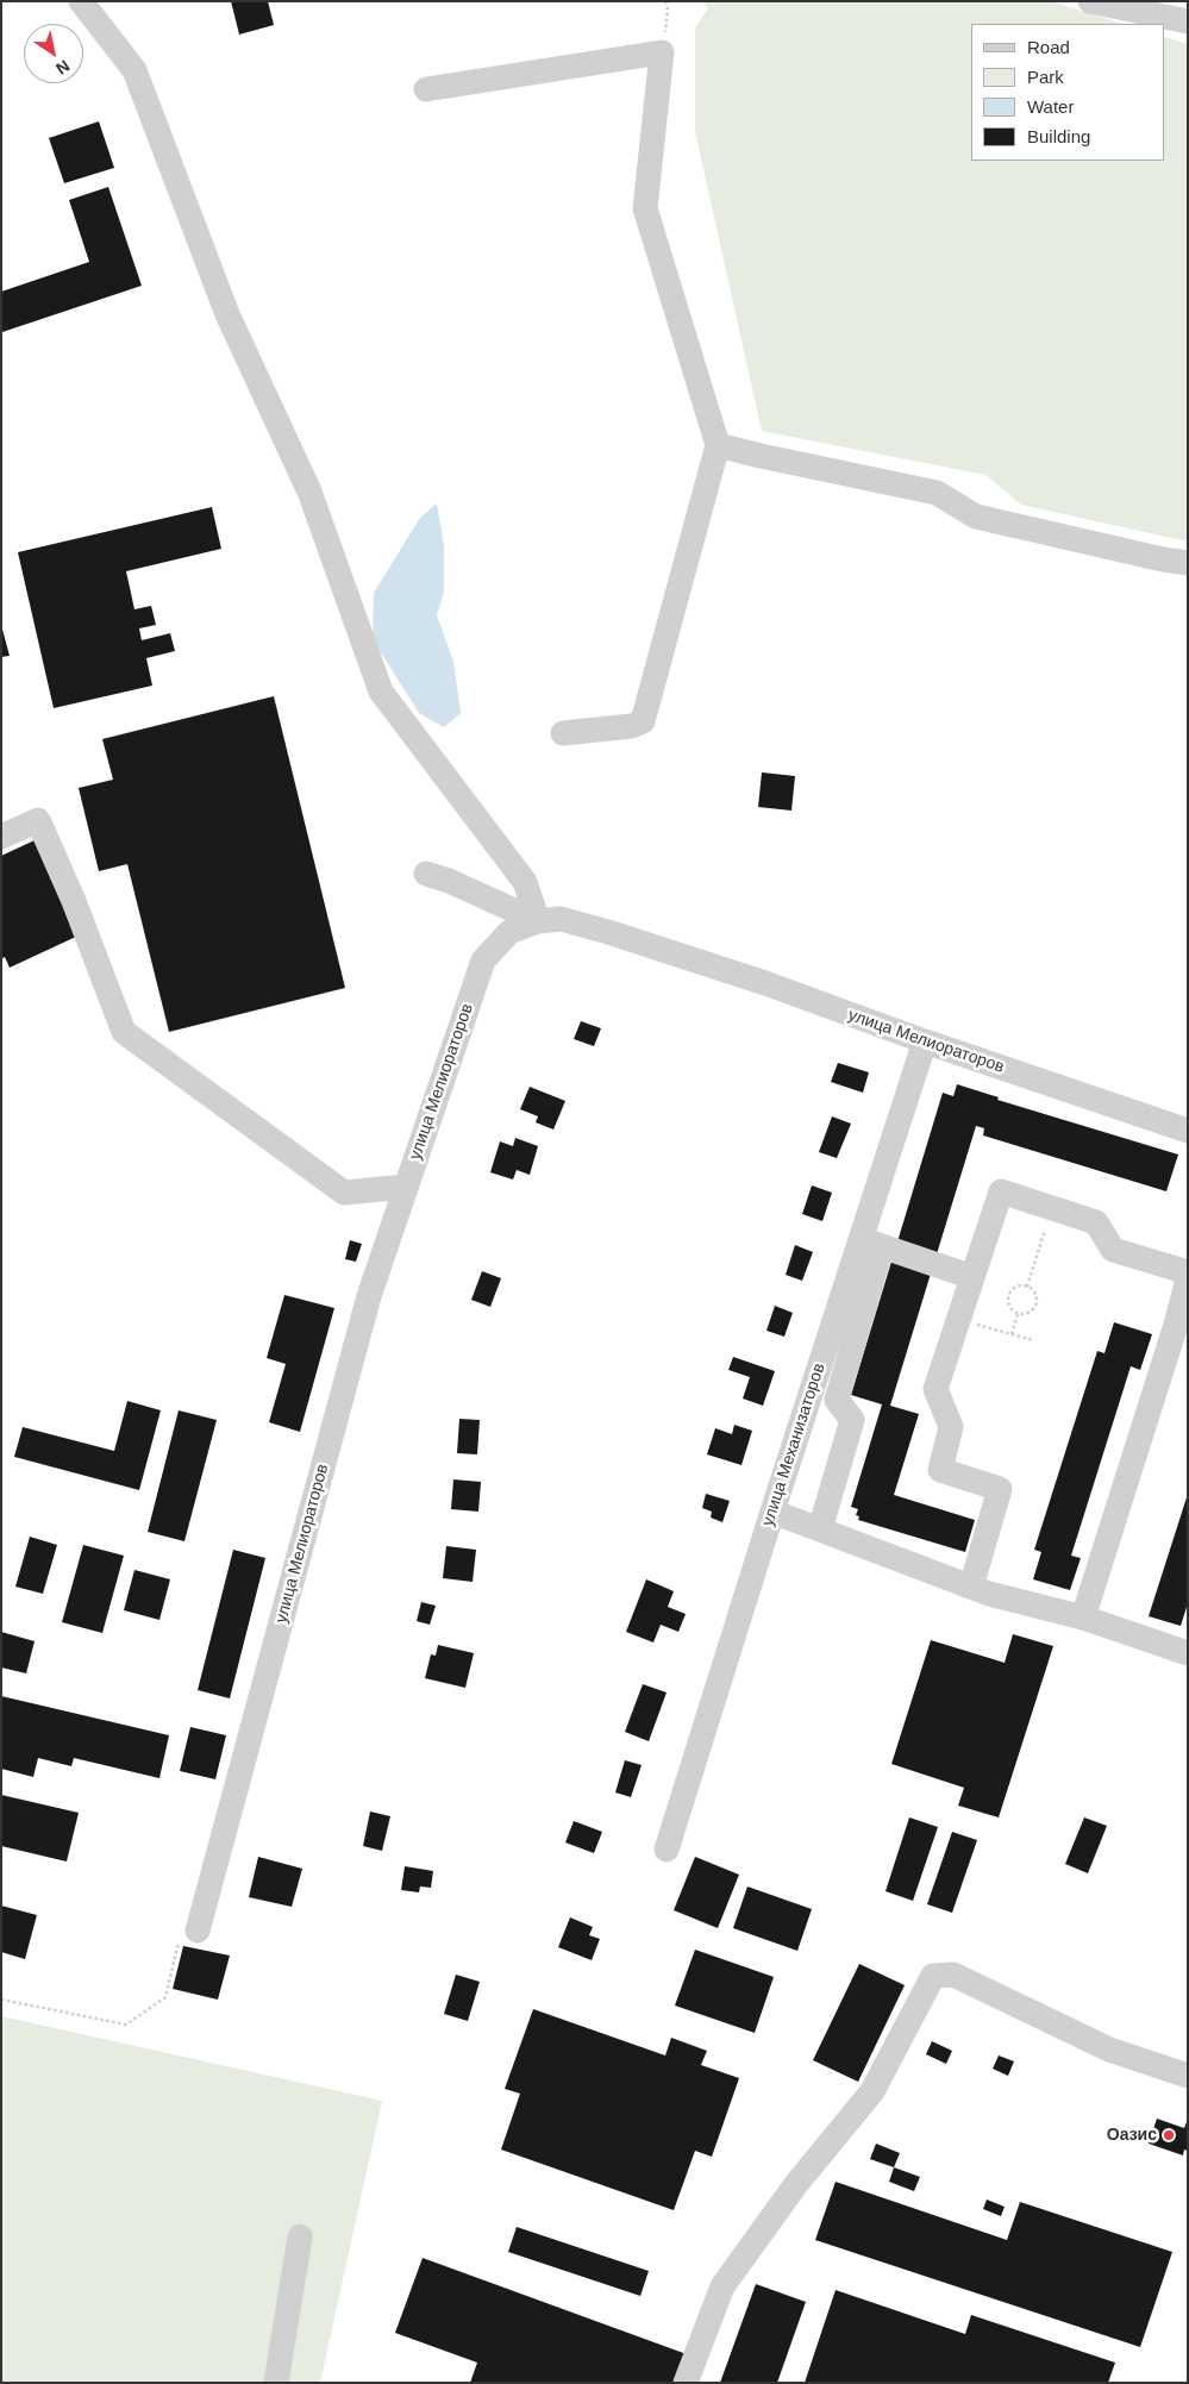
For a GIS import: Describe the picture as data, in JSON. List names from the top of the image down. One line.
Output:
{"streets":{"street":["улица Мелиораторов","улица Механизаторов"]},"crossings":[["улица Мелиораторов","улица Механизаторов"]],"places":["Оазис"],"legend":["Road","Park","Water","Building"],"north":"bottom right"}
